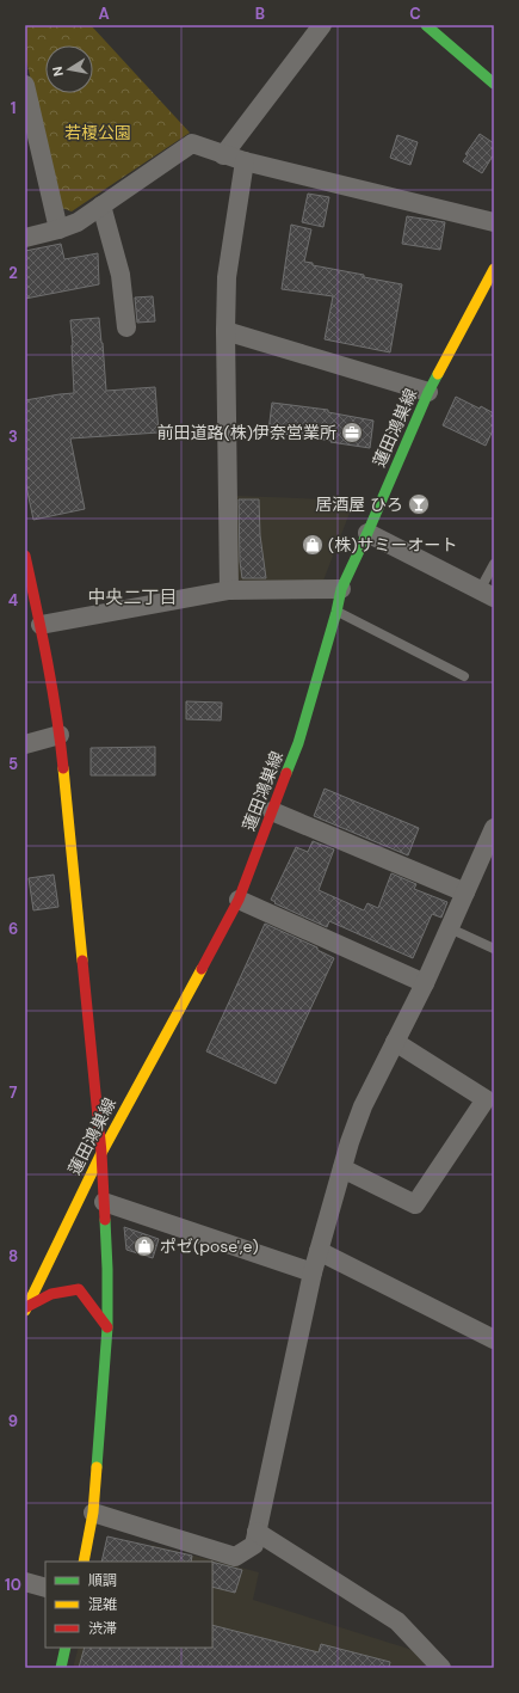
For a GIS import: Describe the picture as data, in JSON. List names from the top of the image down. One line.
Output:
{"streets":{"street":["蓮田鴻巣線"]},"districts":["中央二丁目"],"parks":["若榎公園"],"places":{"office":["前田道路(株)伊奈営業所"],"bar":["居酒屋 ひろ"],"shop":["(株)サミーオート","ポゼ(pose',e)"]},"legend":["順調","混雑","渋滞"],"north":"left","grid":{"columns":["A","B","C"],"rows":["1","2","3","4","5","6","7","8","9","10"]}}
